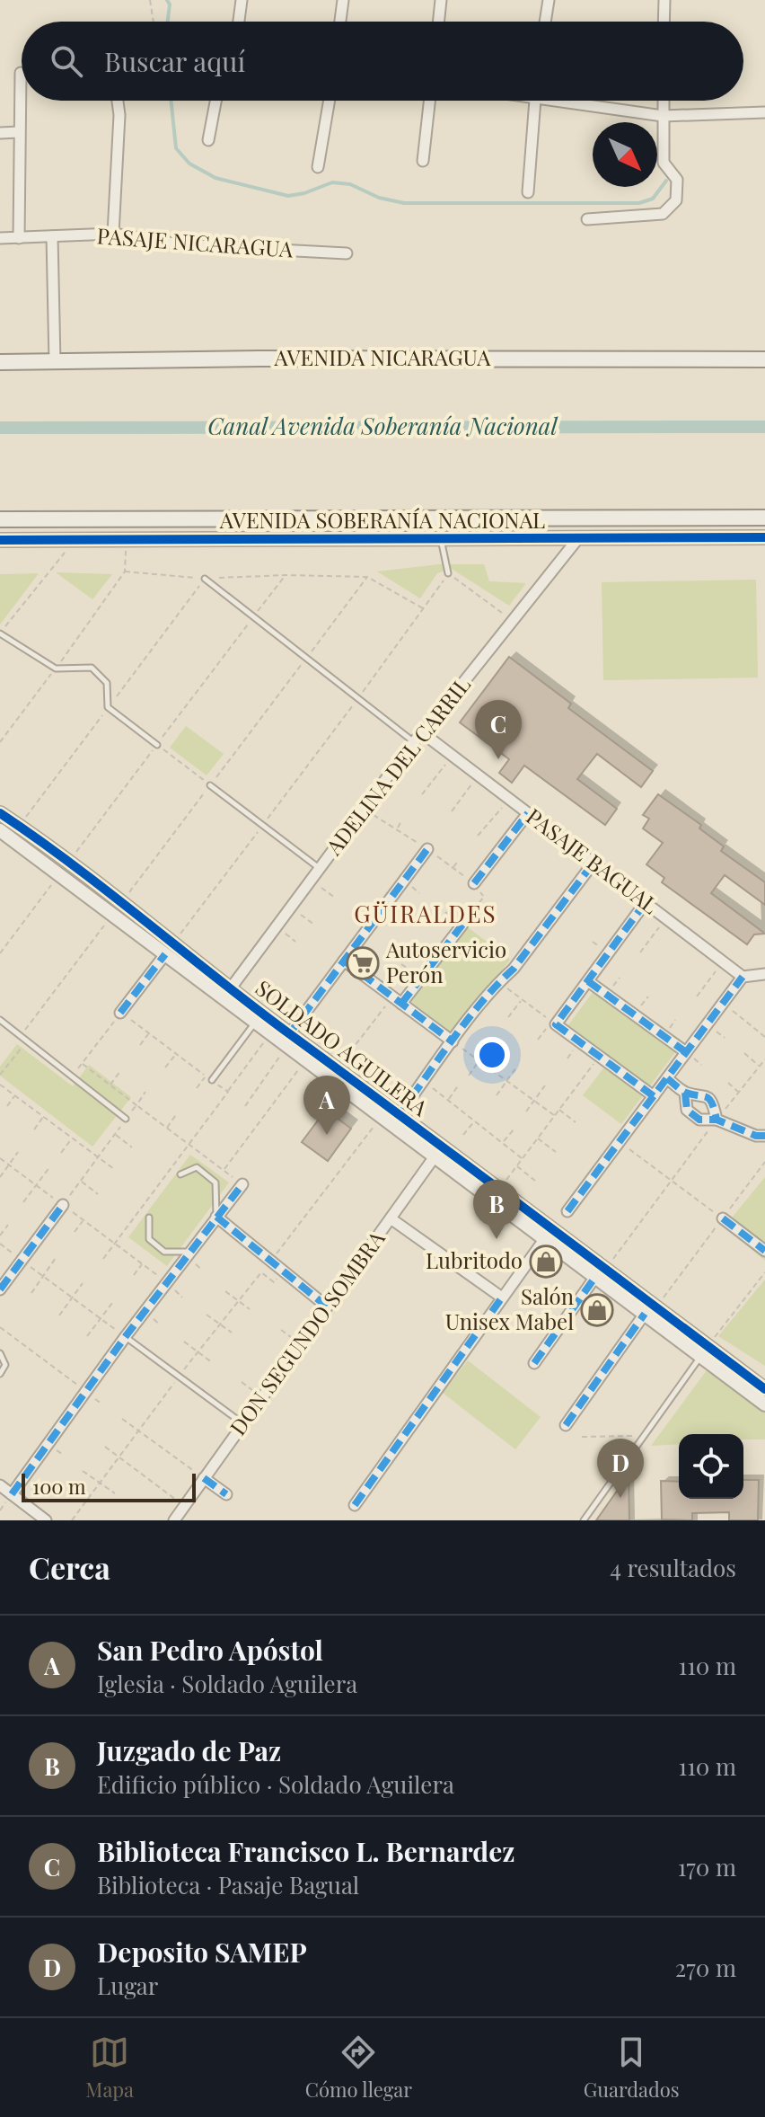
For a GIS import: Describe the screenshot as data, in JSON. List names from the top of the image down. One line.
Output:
{"streets":{"main road":["AVENIDA NICARAGUA","AVENIDA SOBERANÍA NACIONAL"],"street":["PASAJE NICARAGUA","ADELINA DEL CARRIL","PASAJE BAGUAL","SOLDADO AGUILERA","DON SEGUNDO SOMBRA"]},"crossings":[["AVENIDA SOBERANÍA NACIONAL","ADELINA DEL CARRIL"],["ADELINA DEL CARRIL","PASAJE BAGUAL"],["ADELINA DEL CARRIL","SOLDADO AGUILERA"],["SOLDADO AGUILERA","DON SEGUNDO SOMBRA"]],"districts":["GÜIRALDES"],"water":["Canal Avenida Soberanía Nacional"],"places":{"supermarket":["Autoservicio Perón"],"shop":["Lubritodo","Salón Unisex Mabel"]},"scale_bar":"100 m","north":"bottom right","page":{"search":"Buscar aquí","pins":["C","A","B","D"],"scale":"100 m","heading":["Cerca","4 resultados"],"list":[{"mark":"A","name":"San Pedro Apóstol","note":"Iglesia · Soldado Aguilera","value":"110 m"},{"mark":"B","name":"Juzgado de Paz","note":"Edificio público · Soldado Aguilera","value":"110 m"},{"mark":"C","name":"Biblioteca Francisco L. Bernardez","note":"Biblioteca · Pasaje Bagual","value":"170 m"},{"mark":"D","name":"Deposito SAMEP","note":"Lugar","value":"270 m"}],"nav":["Mapa","Cómo llegar","Guardados"]}}
